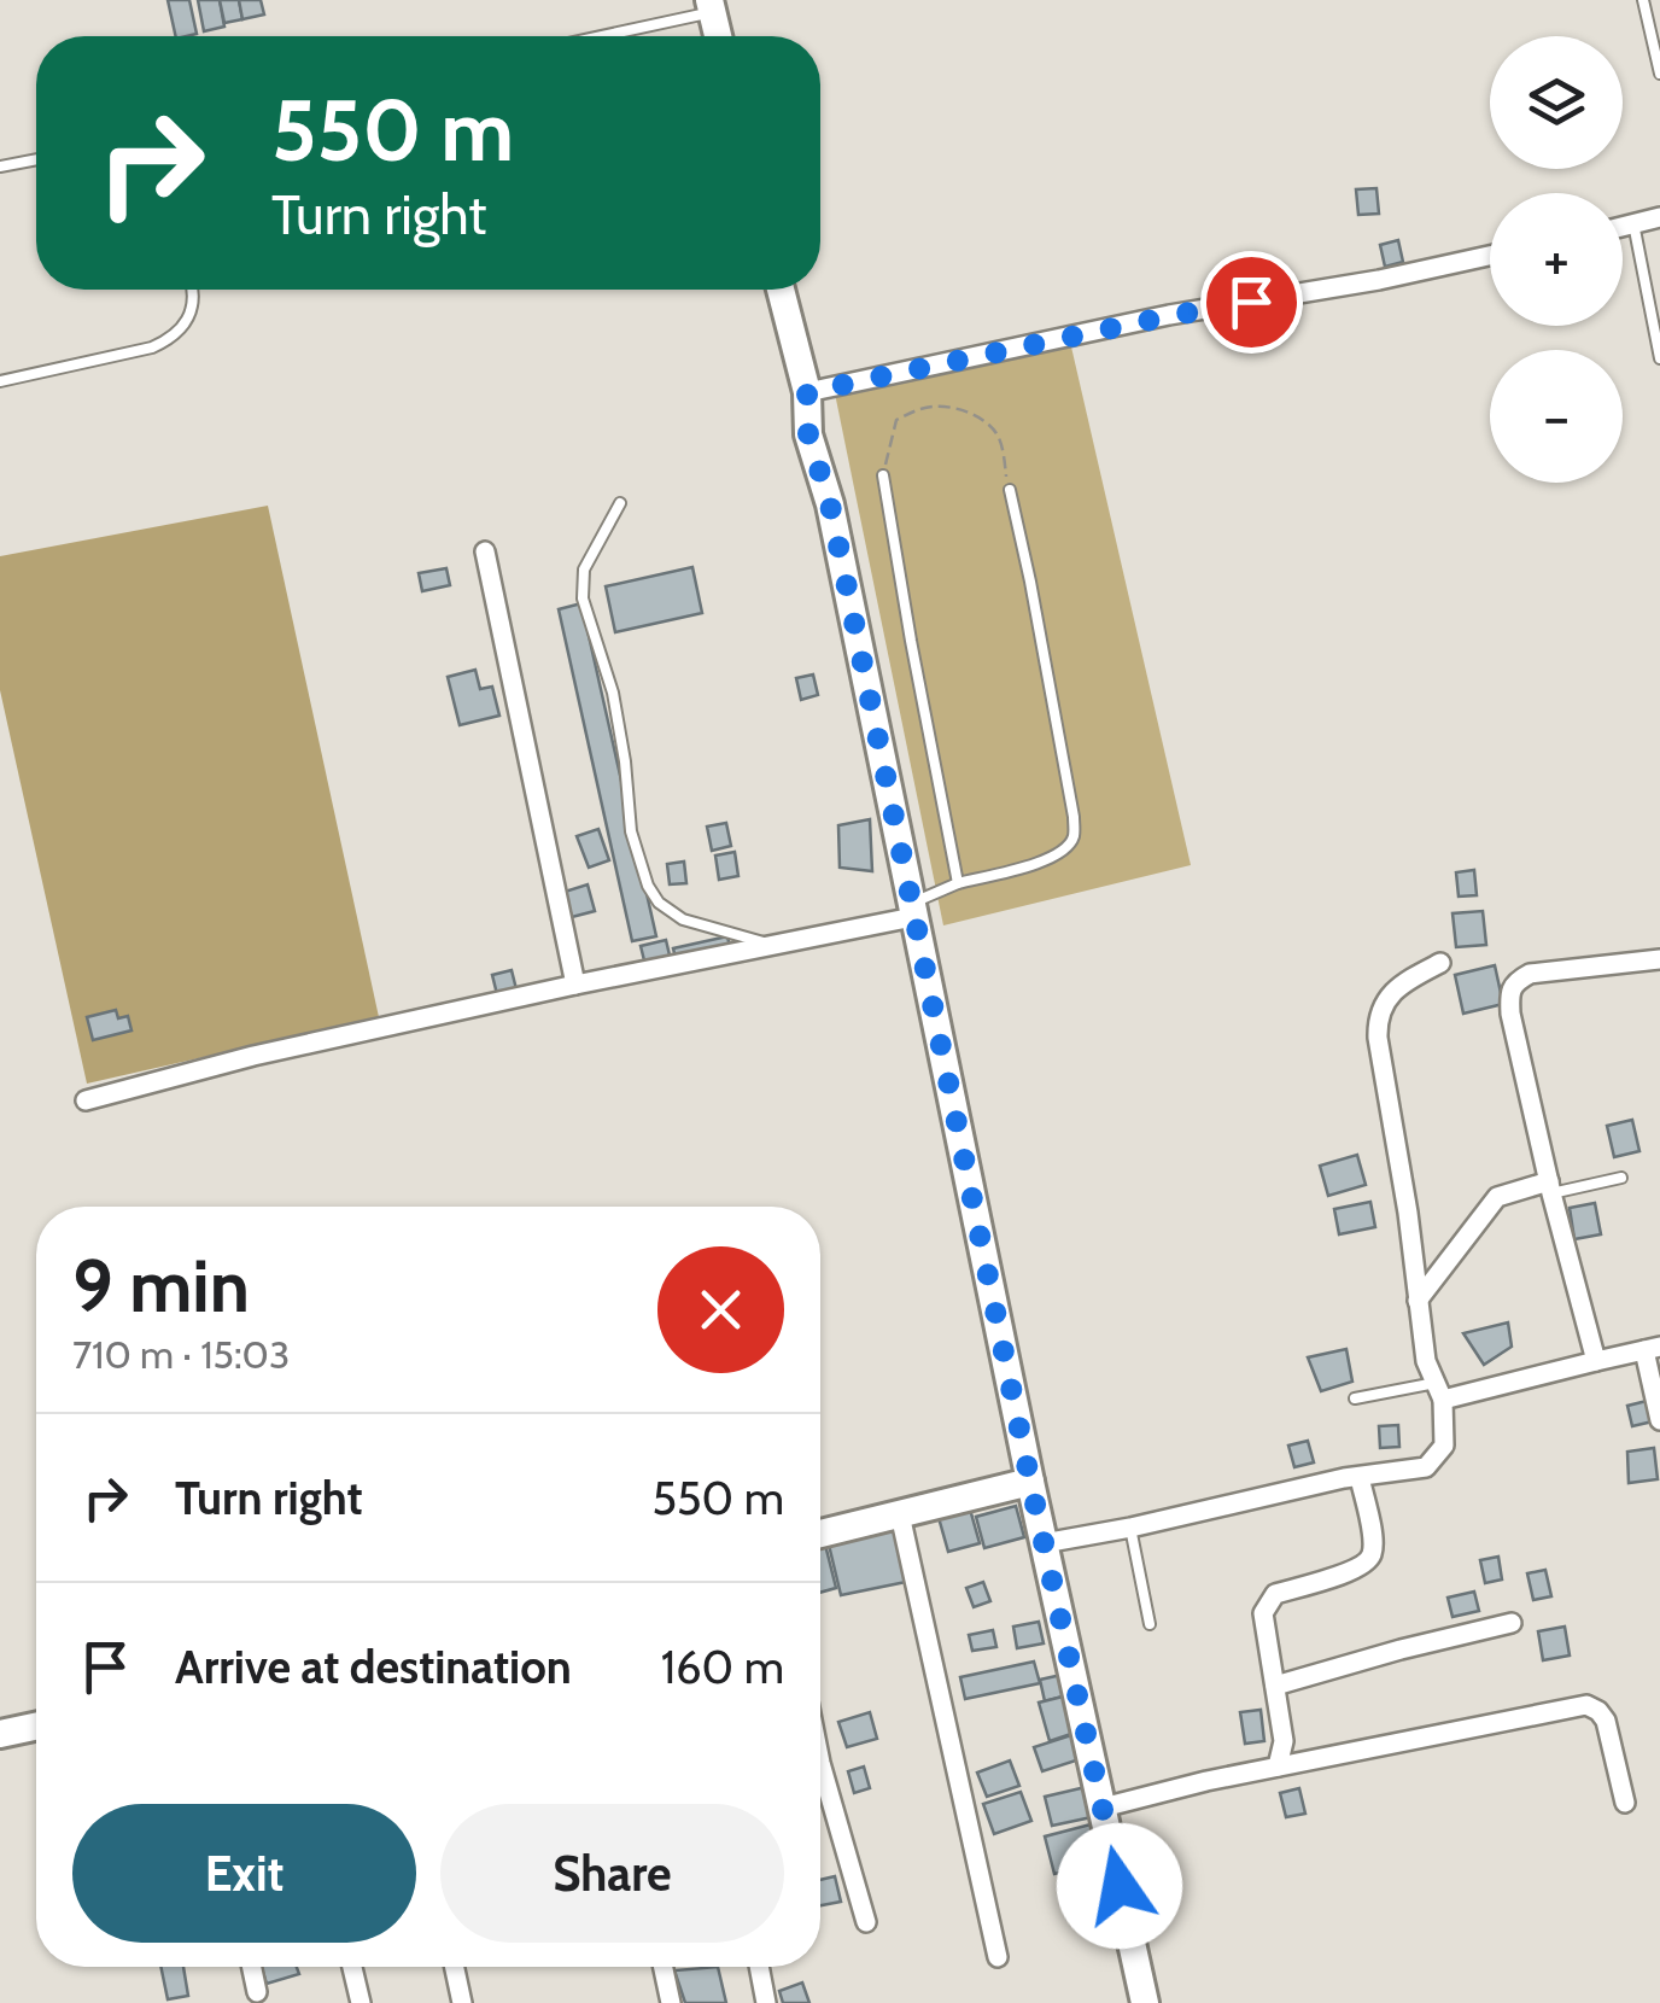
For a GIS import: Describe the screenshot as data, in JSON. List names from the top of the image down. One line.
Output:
{"page":{"map_buttons":["+","−"],"turn":["550 m","Turn right"],"heading":["9 min","710 m · 15:03"],"list":[{"name":"Turn right","value":"550 m"},{"name":"Arrive at destination","value":"160 m"}],"buttons":["Exit","Share"]}}
